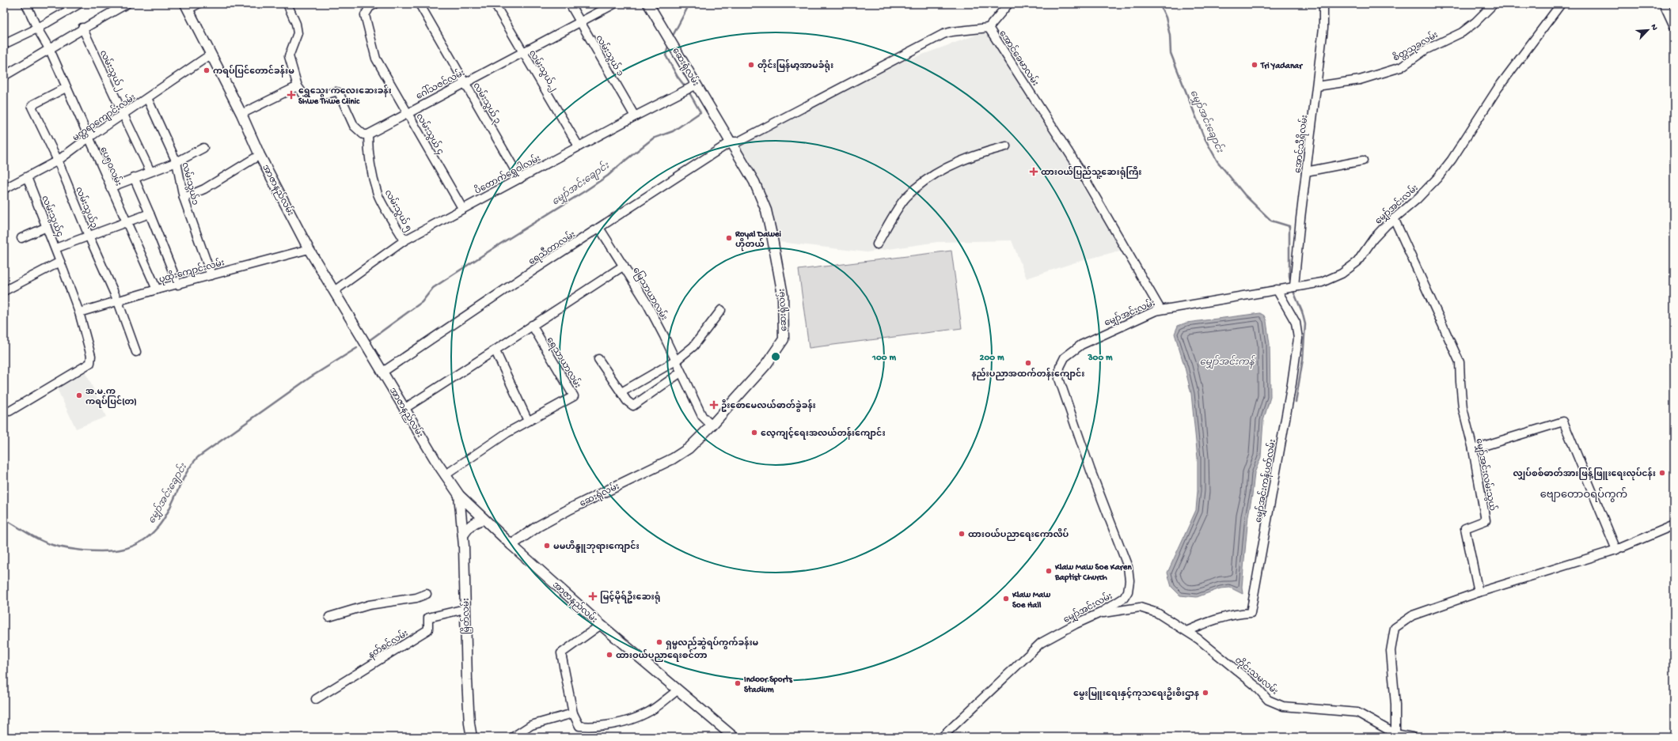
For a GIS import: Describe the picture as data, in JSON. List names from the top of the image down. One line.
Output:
{"streets":{"main road":["ဆေးရုံလမ်း","အာဇာနည်လမ်း","မြိတ်လမ်း"],"street":["စိတ္တသုခလမ်း","လမ်းသွယ် ၁","အောင်ခေမာလမ်း","လမ်းသွယ်၂","လမ်းသွယ် ၂","ဂေါ်သဇင်လမ်း","လမ်းသွယ် ၃","မတ္တရာကျောင်းလမ်း","လမ်းသွယ် ၄","အောင်သီရိလမ်း","ပေ၅၀လမ်း","ပိတောက်ရွှေဝါလမ်း","လမ်းသွယ်၁","မျှော်အင်းလမ်း","လမ်းသွယ်၃","လမ်းသွယ် ၅","လမ်းသွယ်၄","ရေသီတာလမ်း","ပုထိုးကျောင်းလမ်း","မြေသာယာလမ်း","ရေသာယာလမ်း","မျှော်အင်းလမ်းသွယ်","မျှော်အင်းကန်ပတ်လမ်း","နတ်စင်လမ်း","တိုင်းသမလမ်း"]},"crossings":[["စိတ္တသုခလမ်း","အောင်သီရိလမ်း"],["လမ်းသွယ် ၁","ဂေါ်သဇင်လမ်း"],["လမ်းသွယ် ၁","ပိတောက်ရွှေဝါလမ်း"],["အောင်ခေမာလမ်း","ဆေးရုံလမ်း"],["အောင်ခေမာလမ်း","မျှော်အင်းလမ်း"],["အောင်ခေမာလမ်း","ရေသီတာလမ်း"],["ဆေးရုံလမ်း","ပိတောက်ရွှေဝါလမ်း"],["ဆေးရုံလမ်း","အာဇာနည်လမ်း"],["ဆေးရုံလမ်း","ရေသီတာလမ်း"],["ဆေးရုံလမ်း","မြေသာယာလမ်း"],["လမ်းသွယ်၂","မတ္တရာကျောင်းလမ်း"],["လမ်းသွယ် ၂","ဂေါ်သဇင်လမ်း"],["လမ်းသွယ် ၂","ပိတောက်ရွှေဝါလမ်း"],["ဂေါ်သဇင်လမ်း","လမ်းသွယ် ၃"],["ဂေါ်သဇင်လမ်း","လမ်းသွယ် ၄"],["ဂေါ်သဇင်လမ်း","လမ်းသွယ် ၅"],["လမ်းသွယ် ၃","ပိတောက်ရွှေဝါလမ်း"],["မတ္တရာကျောင်းလမ်း","ပေ၅၀လမ်း"],["မတ္တရာကျောင်းလမ်း","လမ်းသွယ်၁"],["မတ္တရာကျောင်းလမ်း","အာဇာနည်လမ်း"],["မတ္တရာကျောင်းလမ်း","လမ်းသွယ်၃"],["မတ္တရာကျောင်းလမ်း","လမ်းသွယ်၄"],["လမ်းသွယ် ၄","ပိတောက်ရွှေဝါလမ်း"],["အောင်သီရိလမ်း","မျှော်အင်းလမ်း"],["ပေ၅၀လမ်း","လမ်းသွယ်၃"],["ပေ၅၀လမ်း","ပုထိုးကျောင်းလမ်း"],["ပိတောက်ရွှေဝါလမ်း","အာဇာနည်လမ်း"],["ပိတောက်ရွှေဝါလမ်း","လမ်းသွယ် ၅"],["လမ်းသွယ်၁","ပုထိုးကျောင်းလမ်း"],["အာဇာနည်လမ်း","ရေသီတာလမ်း"],["အာဇာနည်လမ်း","ပုထိုးကျောင်းလမ်း"],["အာဇာနည်လမ်း","ရေသာယာလမ်း"],["အာဇာနည်လမ်း","မြိတ်လမ်း"],["မျှော်အင်းလမ်း","မျှော်အင်းလမ်းသွယ်"],["မျှော်အင်းလမ်း","မျှော်အင်းကန်ပတ်လမ်း"],["မျှော်အင်းလမ်း","တိုင်းသမလမ်း"],["လမ်းသွယ်၃","ပုထိုးကျောင်းလမ်း"],["ရေသီတာလမ်း","မြေသာယာလမ်း"],["မျှော်အင်းကန်ပတ်လမ်း","တိုင်းသမလမ်း"],["မြိတ်လမ်း","နတ်စင်လမ်း"]],"districts":["ဗျောတောဝရပ်ကွက်"],"water":["မျှော်အင်းချောင်း","မျှော်အင်းကန်"],"places":{"other":["တိုင်းမြန်မာ့အာမခံရုံး","Tri Yadanar","ကရပ်ပြင်တောင်ခန်းမ","Royal Dawei ဟိုတယ်","နည်းပညာအထက်တန်းကျောင်း","အ.မ.က ကရပ်ပြင်(တ)","လေ့ကျင့်ရေးအလယ်တန်းကျောင်း","လျှပ်စစ်ဓာတ်အားဖြန့်ဖြူးရေးလုပ်ငန်း","ထားဝယ်ပညာရေးကောလိပ်","မမဟိန္ဒူဘုရားကျောင်း","Klaw Maw Soe Karen Baptist Church","Klaw Maw Soe Hall","ရှမ္မလည်ဆွဲရပ်ကွက်ခန်းမ","ထားဝယ်ပညာရေးစင်တာ","Indoor Sports Stadium","မွေးမြူးရေးနှင့်ကုသရေးဦးစီးဌာန"],"health":["ရွှေသွေး ကလေးဆေးခန်း Shwe Thwe Clinic","ထားဝယ်ပြည်သူ့ဆေးရုံကြီး","ဦးစောမေလယ်ဓာတ်ခွဲခန်း","မြင့်မိုရ်ဦးဆေးရုံ"]},"north":"top right","rings":["100 m","200 m","300 m"]}
